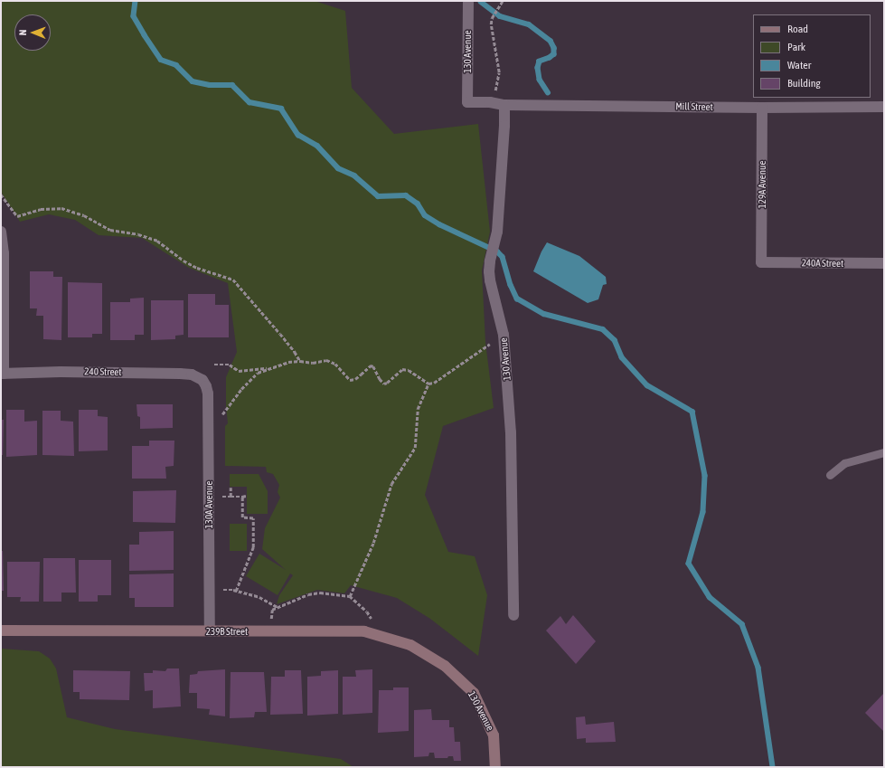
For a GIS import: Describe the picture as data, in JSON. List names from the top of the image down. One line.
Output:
{"streets":{"street":["130 Avenue","Mill Street","129A Avenue","240A Street","240 Street","130A Avenue","239B Street"]},"crossings":[["130 Avenue","Mill Street"],["130 Avenue","239B Street"],["Mill Street","129A Avenue"],["129A Avenue","240A Street"],["240 Street","130A Avenue"],["130A Avenue","239B Street"]],"legend":["Road","Park","Water","Building"],"north":"left"}
